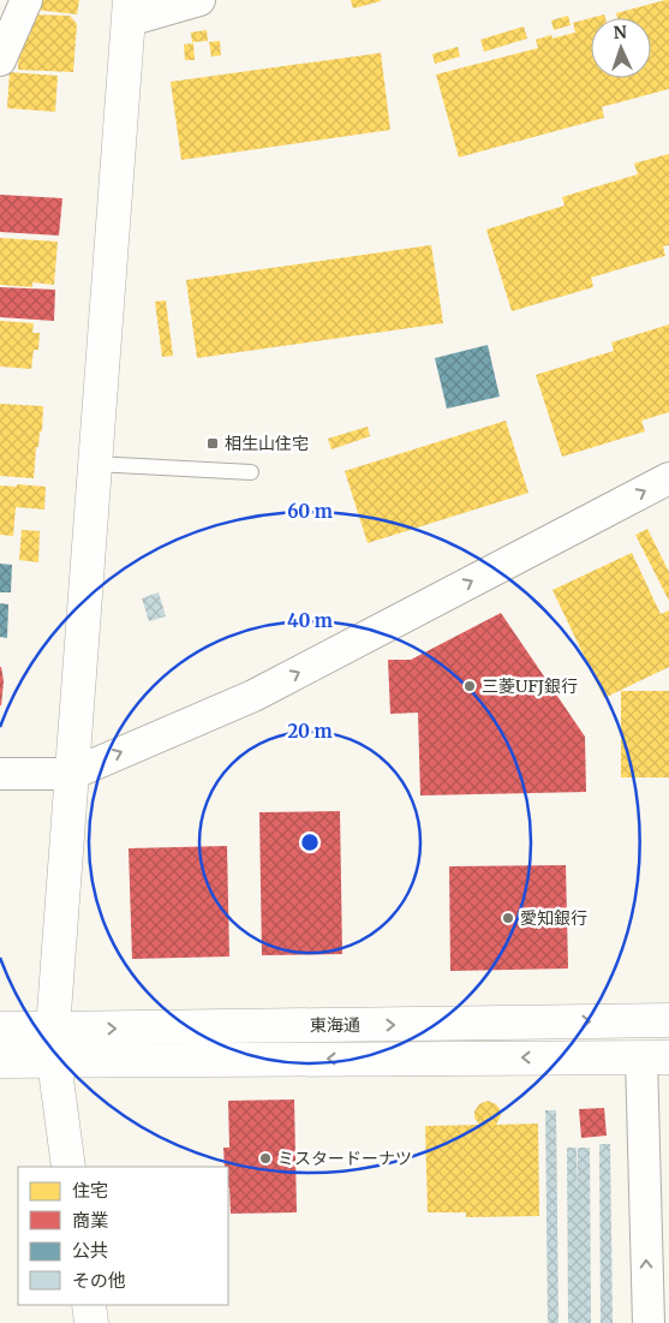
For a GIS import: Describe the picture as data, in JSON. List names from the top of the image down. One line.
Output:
{"streets":{"main road":["東海通"]},"places":{"transit":["相生山住宅"],"other":["三菱UFJ銀行","愛知銀行","ミスタードーナツ"]},"legend":["住宅","商業","公共","その他"],"north":"top","rings":["60 m","40 m","20 m"]}
